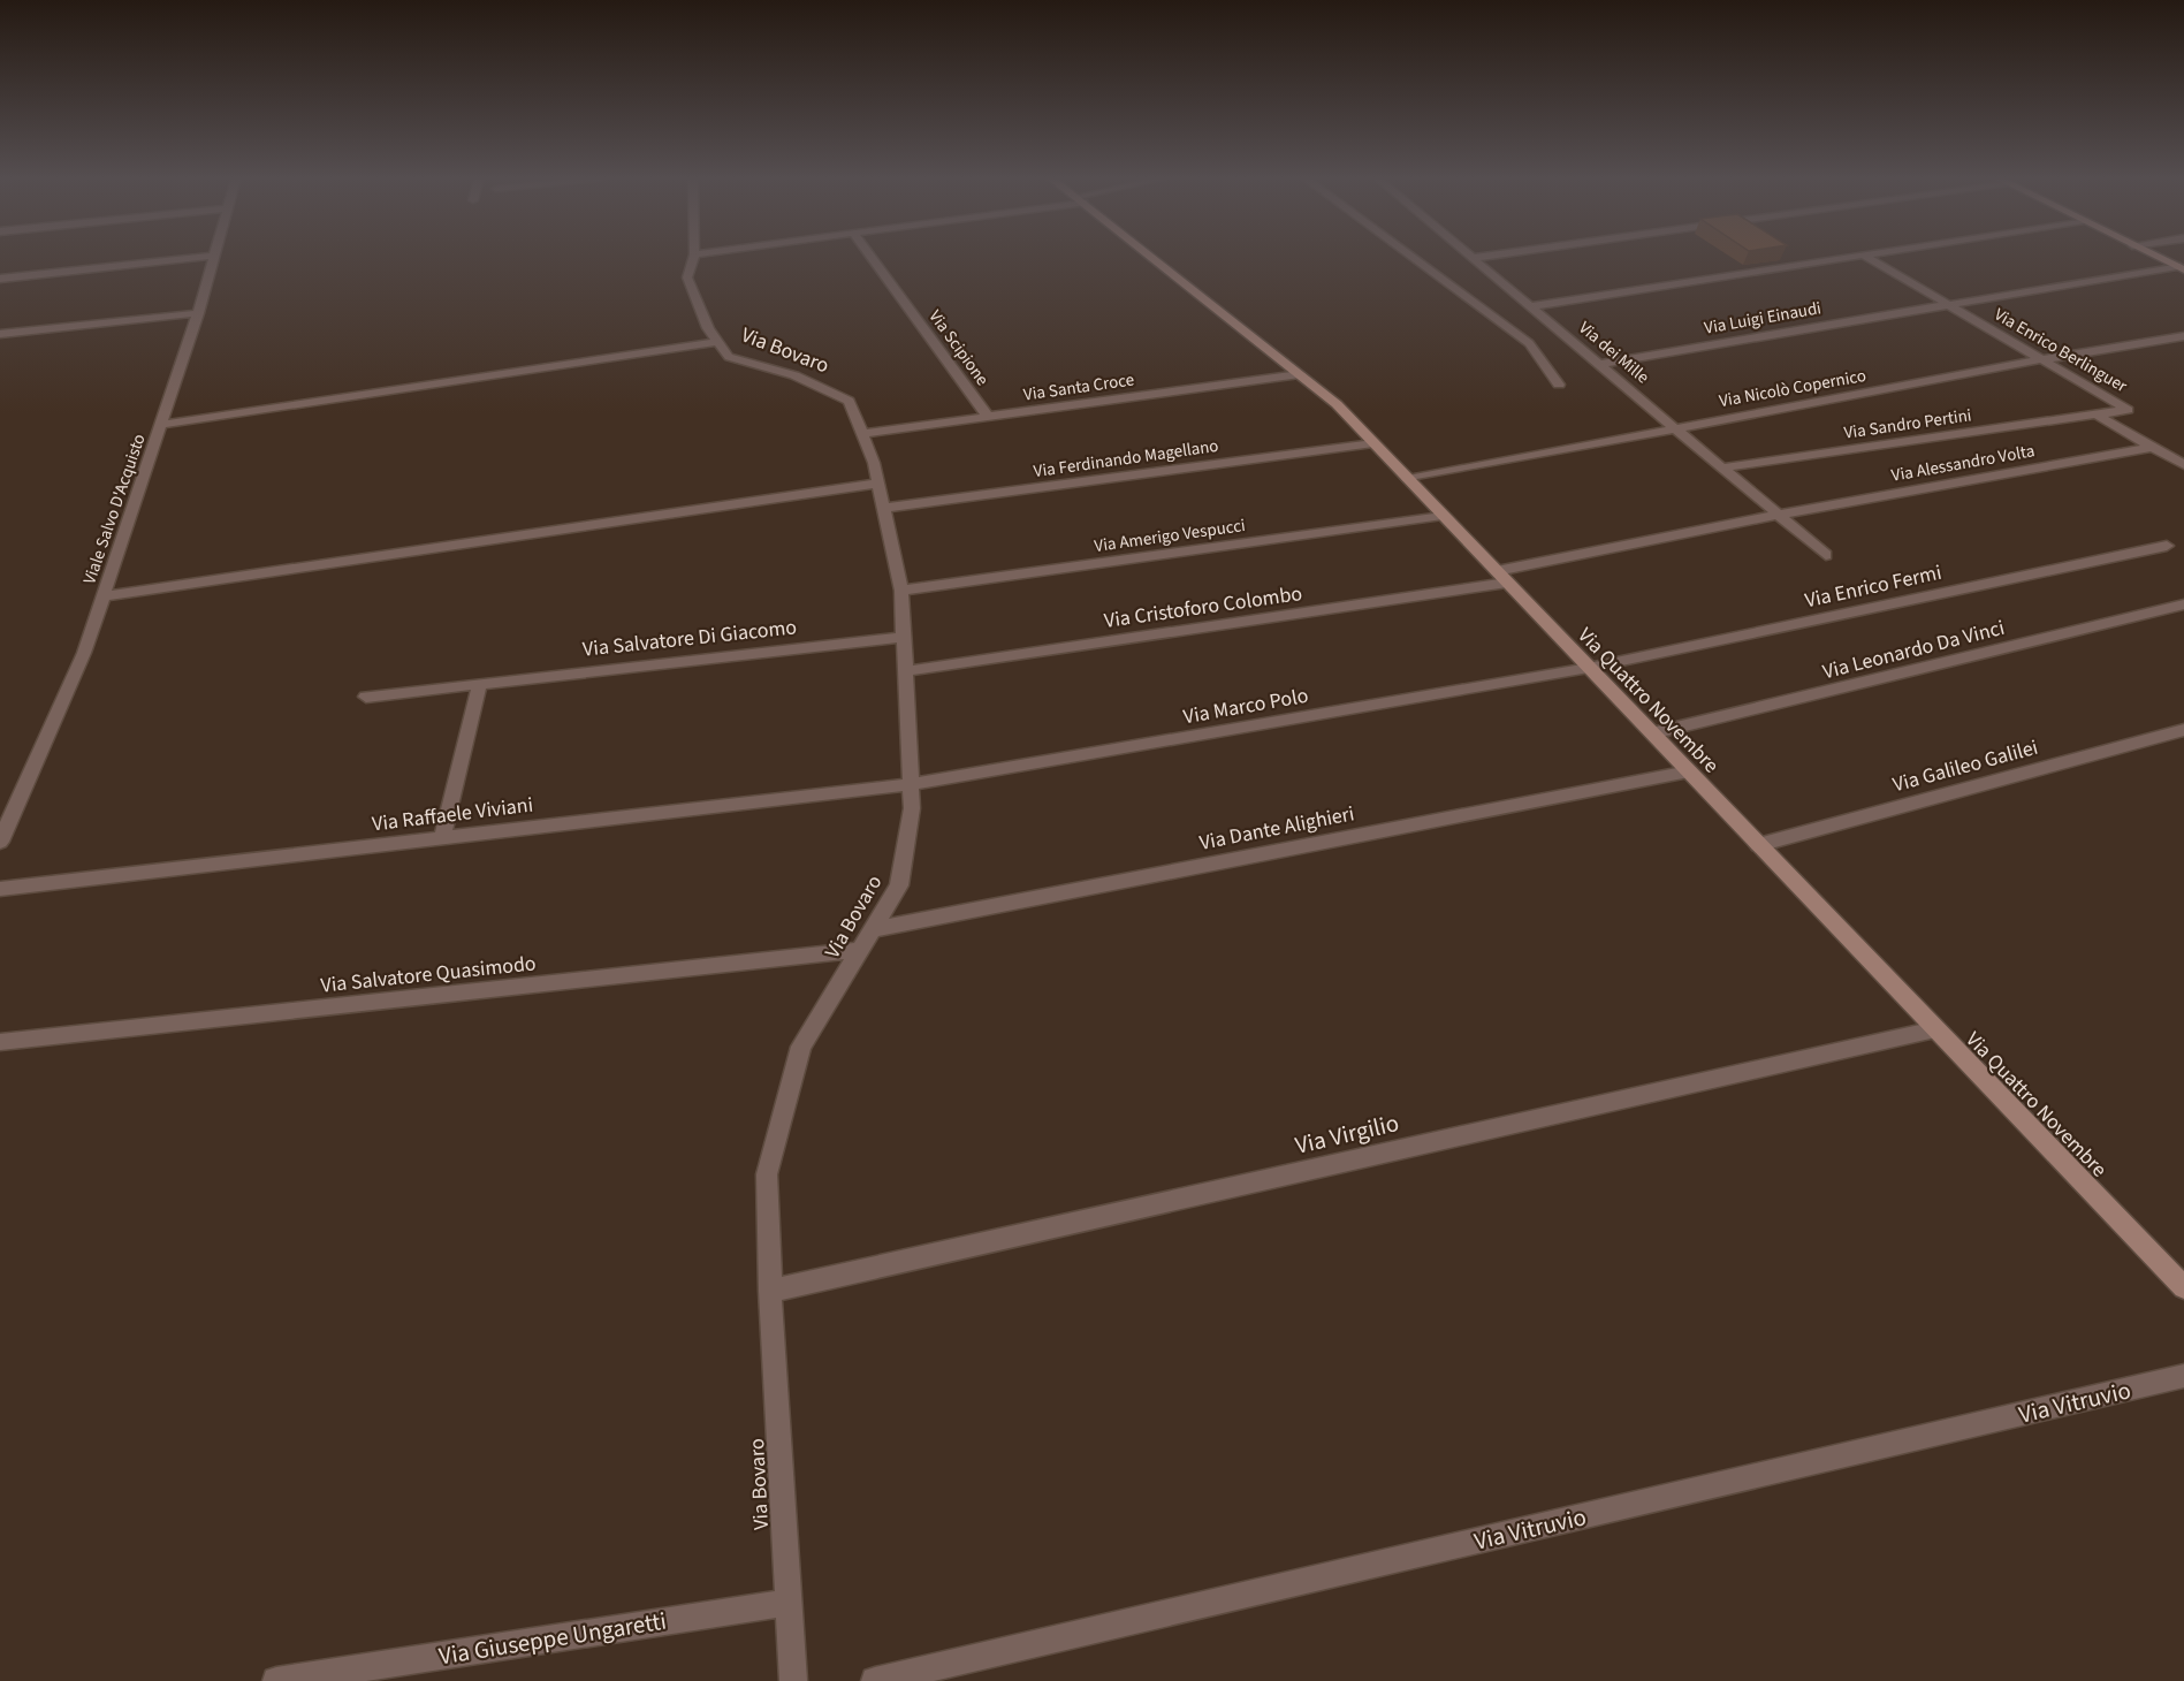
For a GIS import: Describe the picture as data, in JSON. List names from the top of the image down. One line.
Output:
{"streets":{"street":["Via Luigi Einaudi","Via Scipione","Via Bovaro","Via Enrico Berlinguer","Via dei Mille","Via Santa Croce","Via Nicolò Copernico","Via Sandro Pertini","Via Ferdinando Magellano","Via Alessandro Volta","Viale Salvo D'Acquisto","Via Amerigo Vespucci","Via Enrico Fermi","Via Cristoforo Colombo","Via Salvatore Di Giacomo","Via Leonardo Da Vinci","Via Quattro Novembre","Via Marco Polo","Via Galileo Galilei","Via Raffaele Viviani","Via Dante Alighieri","Via Salvatore Quasimodo","Via Virgilio","Via Vitruvio","Via Giuseppe Ungaretti"]},"crossings":[["Via Luigi Einaudi","Via Enrico Berlinguer"],["Via Luigi Einaudi","Via dei Mille"],["Via Scipione","Via Santa Croce"],["Via Bovaro","Via Santa Croce"],["Via Bovaro","Via Ferdinando Magellano"],["Via Bovaro","Via Amerigo Vespucci"],["Via Bovaro","Via Cristoforo Colombo"],["Via Bovaro","Via Salvatore Di Giacomo"],["Via Bovaro","Via Marco Polo"],["Via Bovaro","Via Raffaele Viviani"],["Via Bovaro","Via Dante Alighieri"],["Via Bovaro","Via Salvatore Quasimodo"],["Via Bovaro","Via Virgilio"],["Via Bovaro","Via Giuseppe Ungaretti"],["Via Enrico Berlinguer","Via Nicolò Copernico"],["Via Enrico Berlinguer","Via Sandro Pertini"],["Via Enrico Berlinguer","Via Alessandro Volta"],["Via dei Mille","Via Nicolò Copernico"],["Via dei Mille","Via Sandro Pertini"],["Via dei Mille","Via Alessandro Volta"],["Via Santa Croce","Via Quattro Novembre"],["Via Nicolò Copernico","Via Quattro Novembre"],["Via Ferdinando Magellano","Via Quattro Novembre"],["Via Alessandro Volta","Via Cristoforo Colombo"],["Via Alessandro Volta","Via Quattro Novembre"],["Via Amerigo Vespucci","Via Quattro Novembre"],["Via Enrico Fermi","Via Quattro Novembre"],["Via Enrico Fermi","Via Marco Polo"],["Via Cristoforo Colombo","Via Quattro Novembre"],["Via Leonardo Da Vinci","Via Quattro Novembre"],["Via Quattro Novembre","Via Marco Polo"],["Via Quattro Novembre","Via Galileo Galilei"],["Via Quattro Novembre","Via Dante Alighieri"],["Via Quattro Novembre","Via Virgilio"],["Via Marco Polo","Via Raffaele Viviani"]]}
